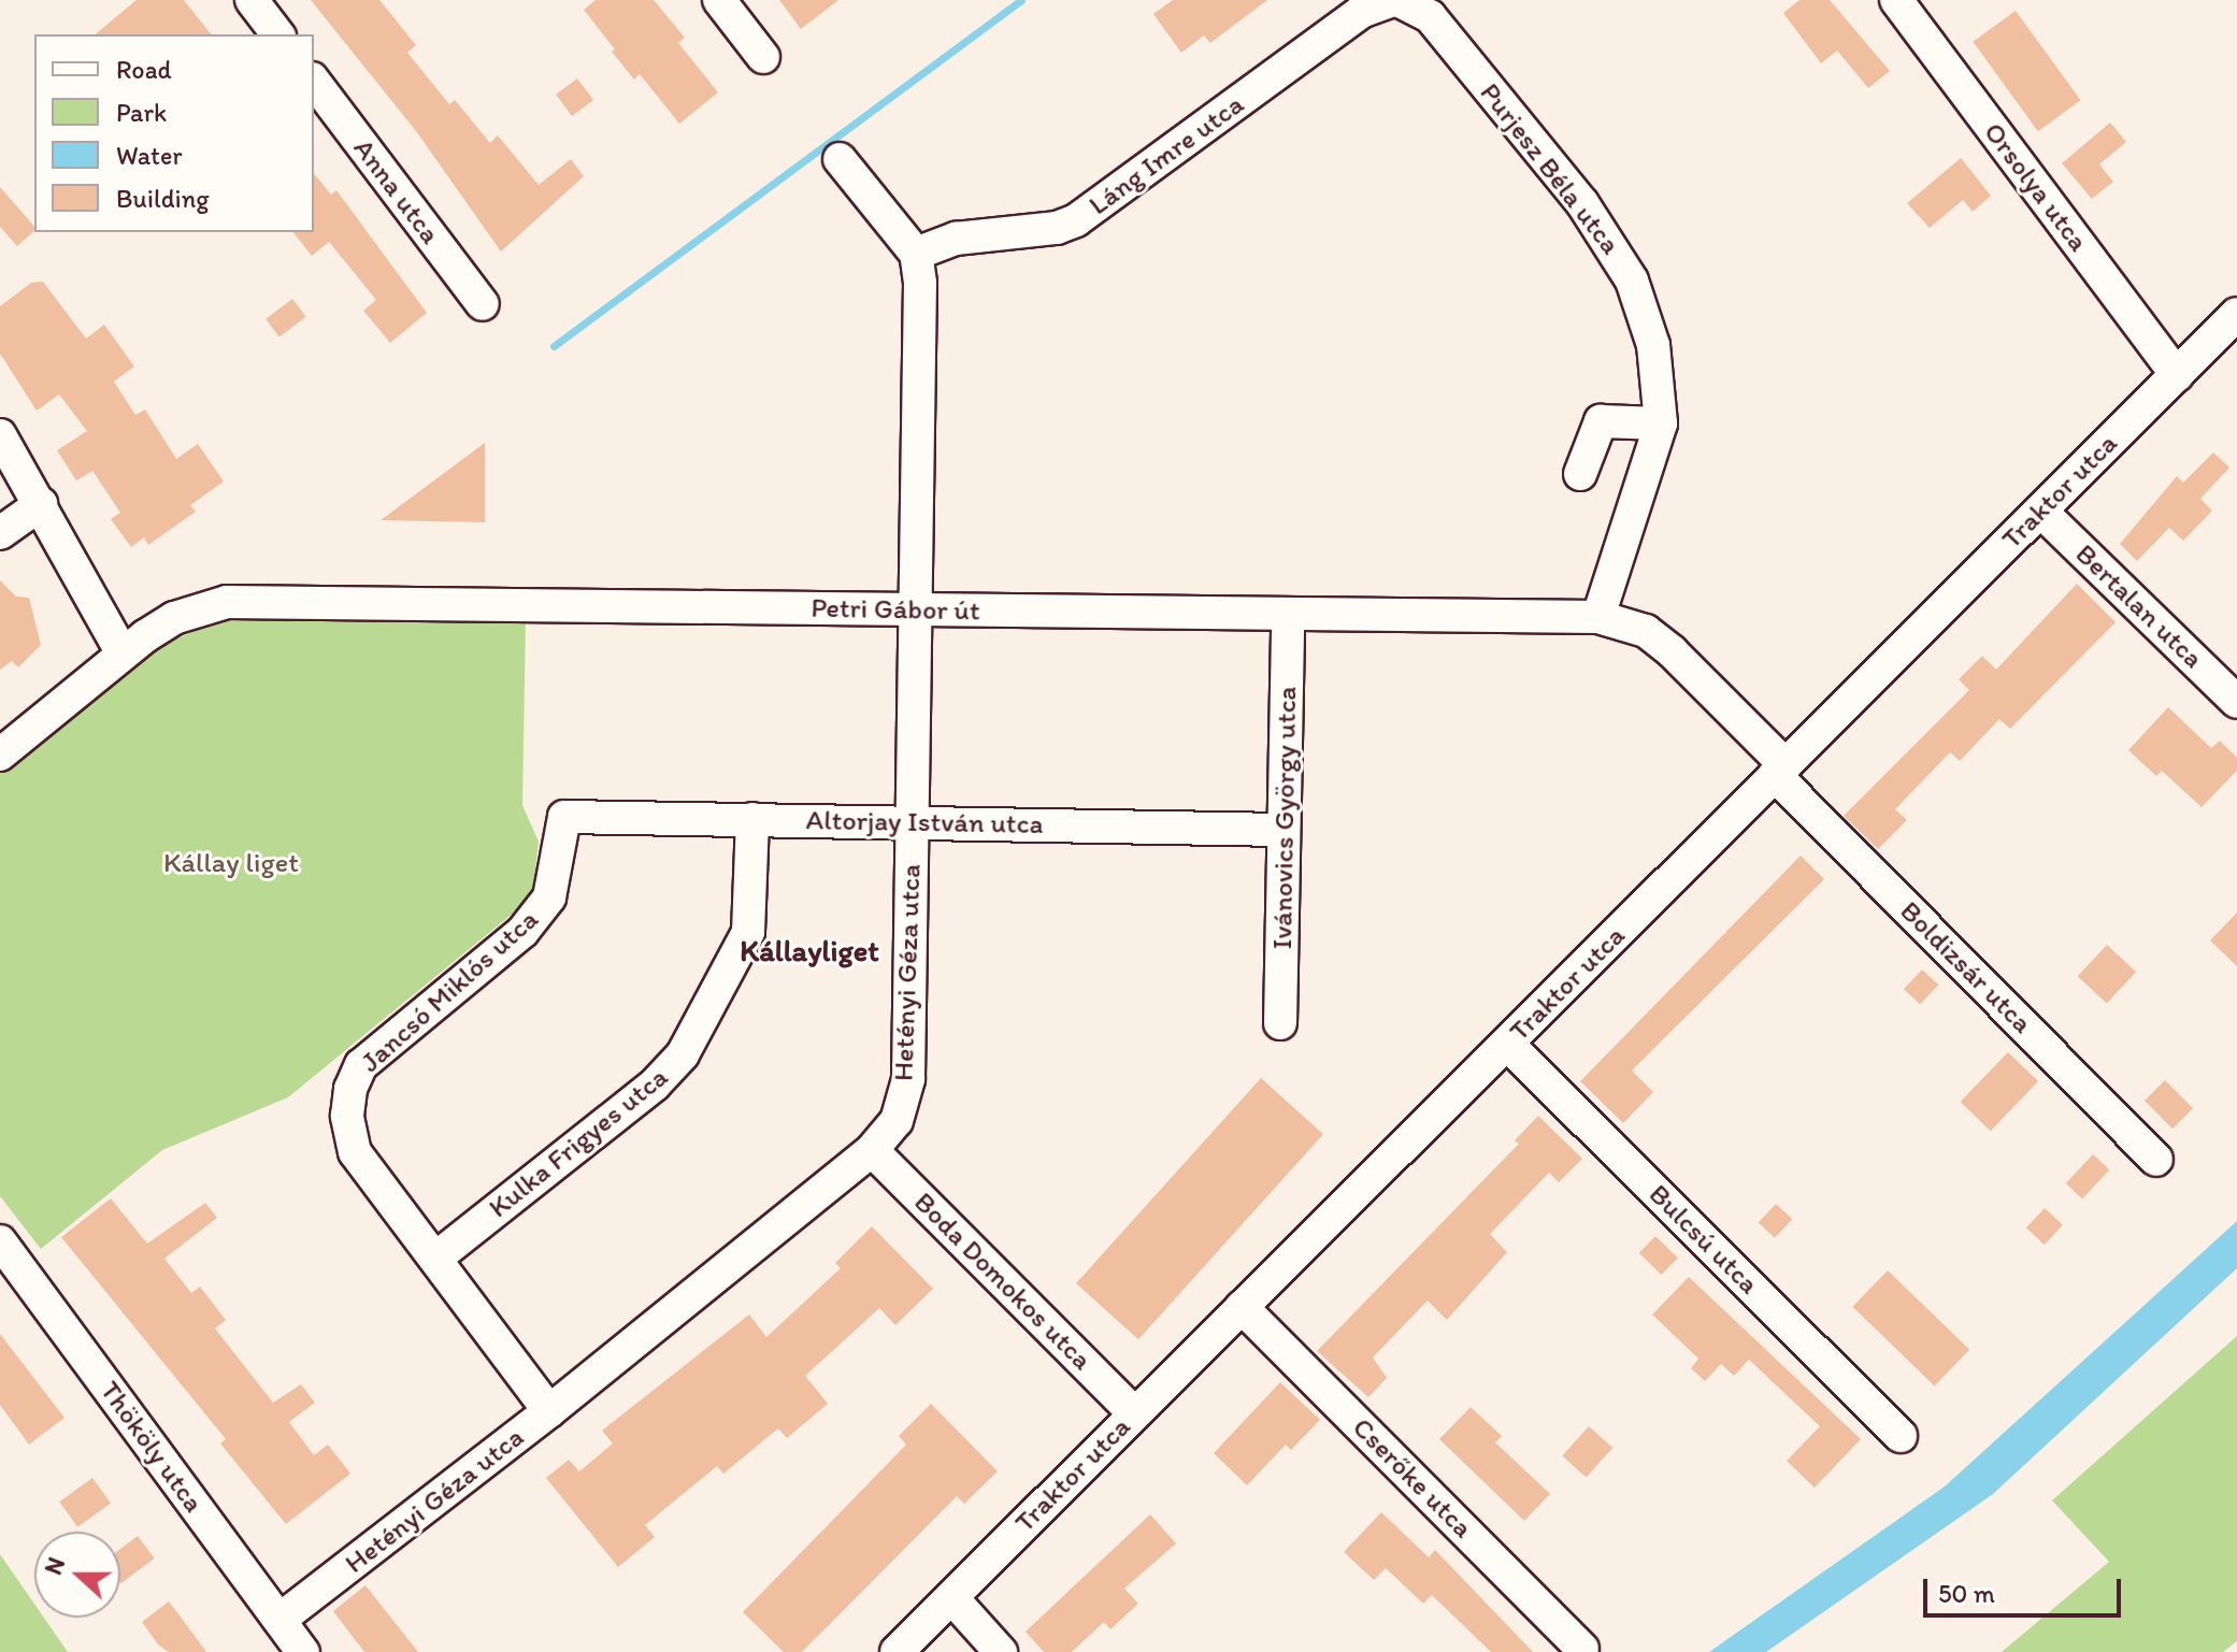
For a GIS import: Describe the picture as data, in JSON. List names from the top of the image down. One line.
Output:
{"streets":{"street":["Láng Imre utca","Purjesz Béla utca","Orsolya utca","Anna utca","Traktor utca","Bertalan utca","Petri Gábor út","Ivánovics György utca","Altorjay István utca","Boldizsár utca","Hetényi Géza utca","Jancsó Miklós utca","Kulka Frigyes utca","Bulcsú utca","Boda Domokos utca","Thököly utca","Cserőke utca"]},"crossings":[["Láng Imre utca","Purjesz Béla utca"],["Láng Imre utca","Hetényi Géza utca"],["Purjesz Béla utca","Petri Gábor út"],["Orsolya utca","Traktor utca"],["Traktor utca","Bertalan utca"],["Traktor utca","Petri Gábor út"],["Traktor utca","Boldizsár utca"],["Traktor utca","Bulcsú utca"],["Traktor utca","Boda Domokos utca"],["Traktor utca","Cserőke utca"],["Petri Gábor út","Ivánovics György utca"],["Petri Gábor út","Boldizsár utca"],["Petri Gábor út","Hetényi Géza utca"],["Ivánovics György utca","Altorjay István utca"],["Altorjay István utca","Hetényi Géza utca"],["Altorjay István utca","Jancsó Miklós utca"],["Altorjay István utca","Kulka Frigyes utca"],["Hetényi Géza utca","Jancsó Miklós utca"],["Hetényi Géza utca","Boda Domokos utca"],["Hetényi Géza utca","Thököly utca"],["Jancsó Miklós utca","Kulka Frigyes utca"]],"districts":["Kállayliget"],"parks":["Kállay liget"],"legend":["Road","Park","Water","Building"],"scale_bar":"50 m","north":"left"}
